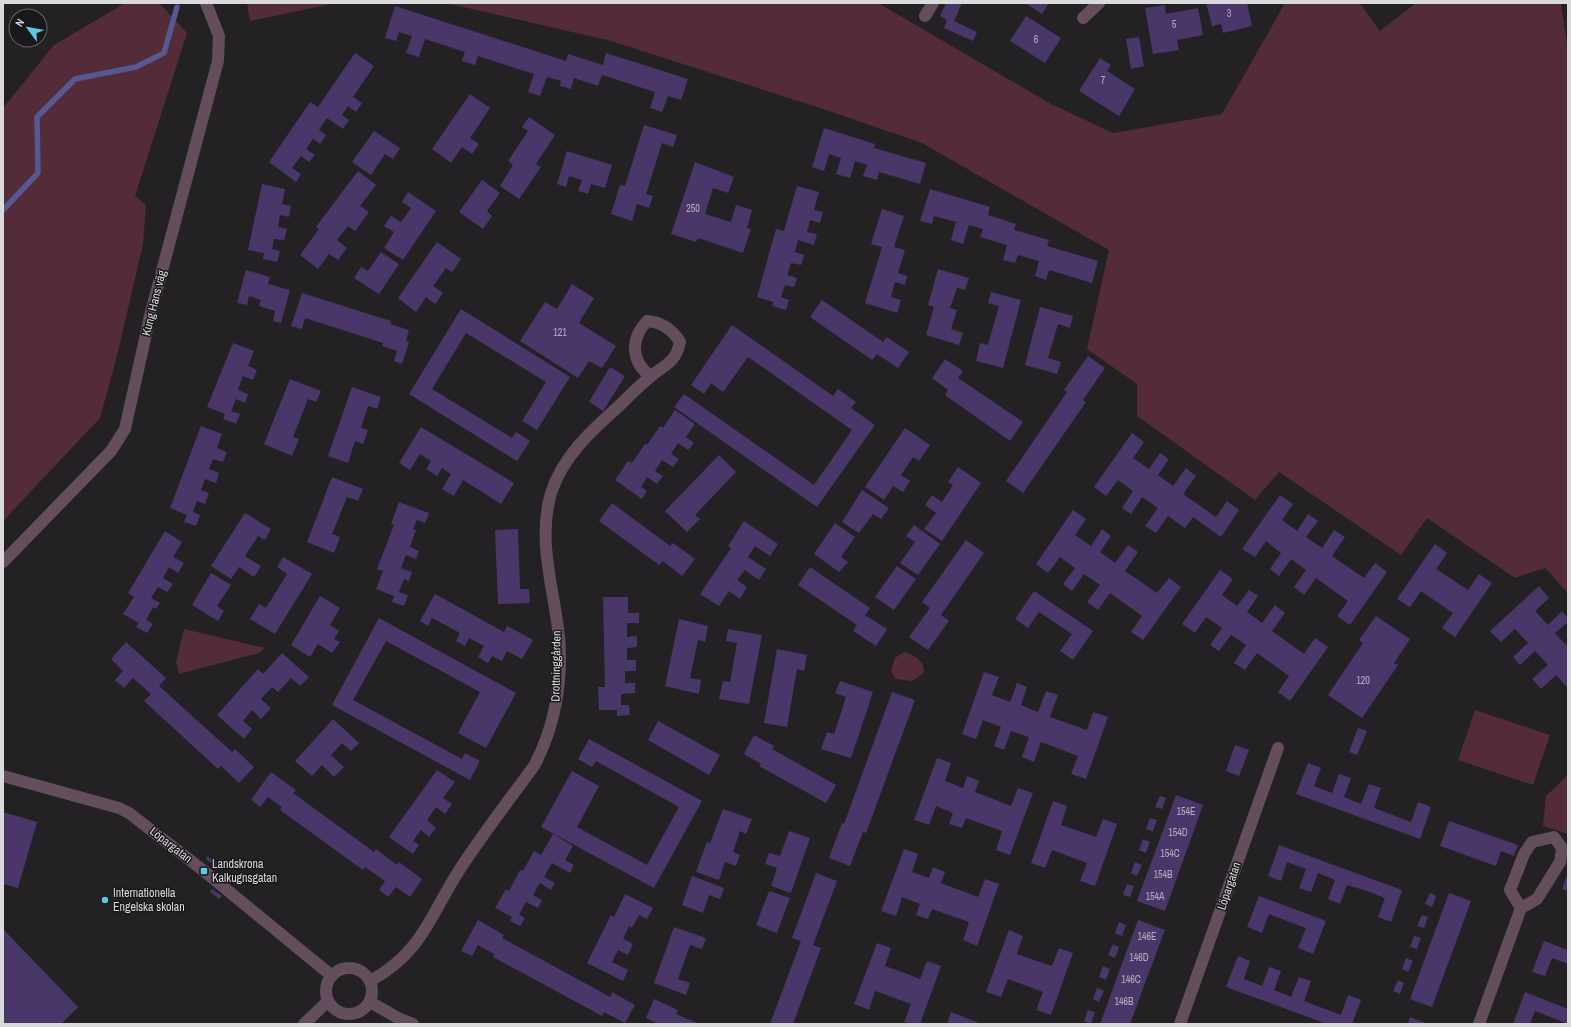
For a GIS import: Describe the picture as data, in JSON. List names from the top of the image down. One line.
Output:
{"streets":{"street":["Kung Hans väg","Drottninggården","Löpargatan"]},"crossings":[["Drottninggården","Löpargatan"]],"places":{"transit":["Landskrona Kalkugnsgatan"],"other":["Internationella Engelska skolan"]},"house_numbers":["3","5","6","7","250","121","120","154E","154D","154C","154B","154A","146E","146D","146C","146B"],"north":"top left"}
